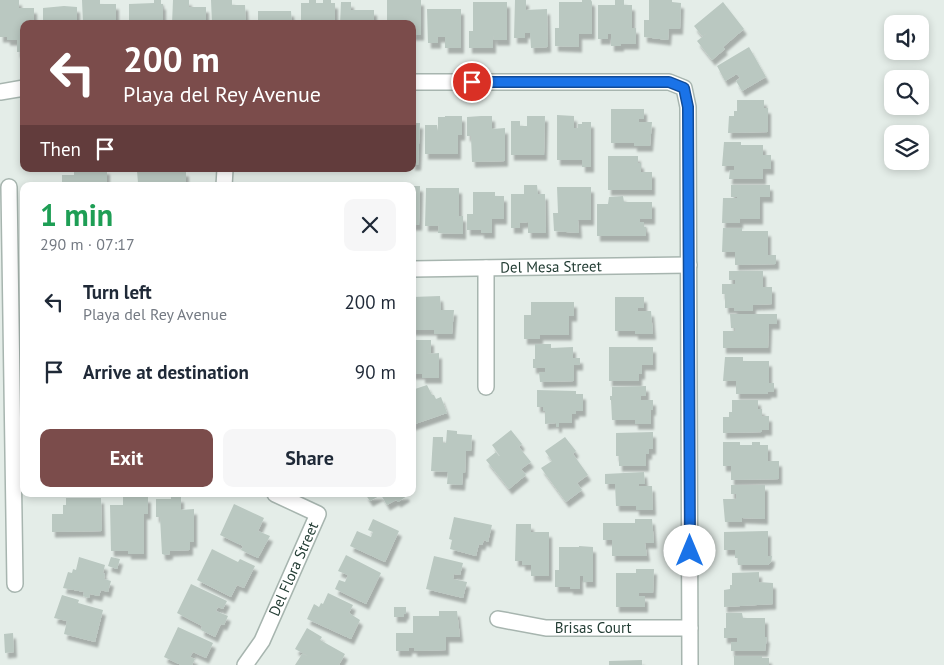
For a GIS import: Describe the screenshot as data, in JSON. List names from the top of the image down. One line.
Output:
{"streets":{"street":["Del Mesa Street","Del Flora Street","Brisas Court"]},"page":{"turn":["200 m","Playa del Rey Avenue"],"then":"Then","heading":["1 min","290 m · 07:17"],"list":[{"name":"Turn left","note":"Playa del Rey Avenue","value":"200 m"},{"name":"Arrive at destination","value":"90 m"}],"buttons":["Exit","Share"]}}
